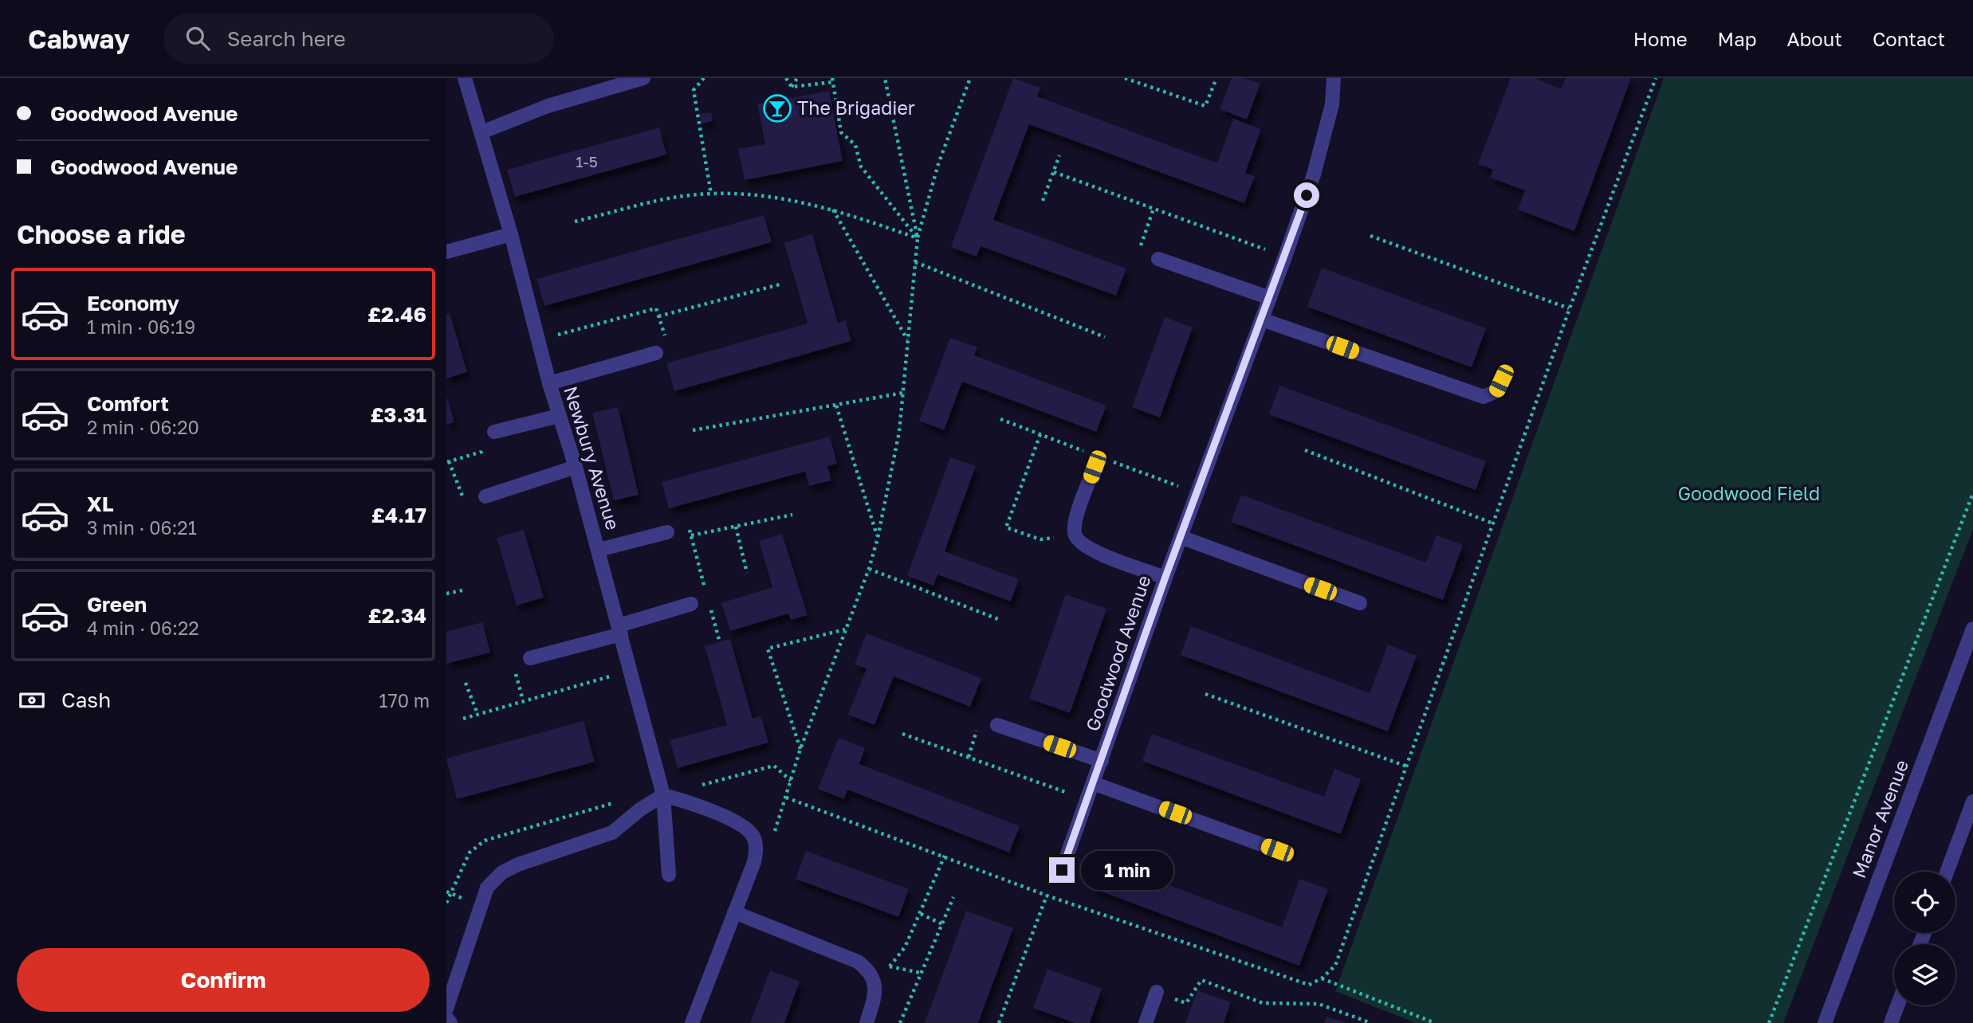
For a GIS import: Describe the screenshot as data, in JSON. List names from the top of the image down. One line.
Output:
{"streets":{"street":["Newbury Avenue","Goodwood Avenue","Manor Avenue"]},"parks":["Goodwood Field"],"places":{"bar":["The Brigadier"]},"house_numbers":["1-5"],"page":{"header":"Cabway","search":"Search here","nav":["Home","Map","About","Contact"],"banner":["Goodwood Avenue","Goodwood Avenue"],"heading":"Choose a ride","list":[{"name":"Economy","note":"1 min · 06:19","value":"£2.46"},{"name":"Comfort","note":"2 min · 06:20","value":"£3.31"},{"name":"XL","note":"3 min · 06:21","value":"£4.17"},{"name":"Green","note":"4 min · 06:22","value":"£2.34"}],"pay":["Cash","170 m"],"bubble":"1 min","buttons":"Confirm"}}
